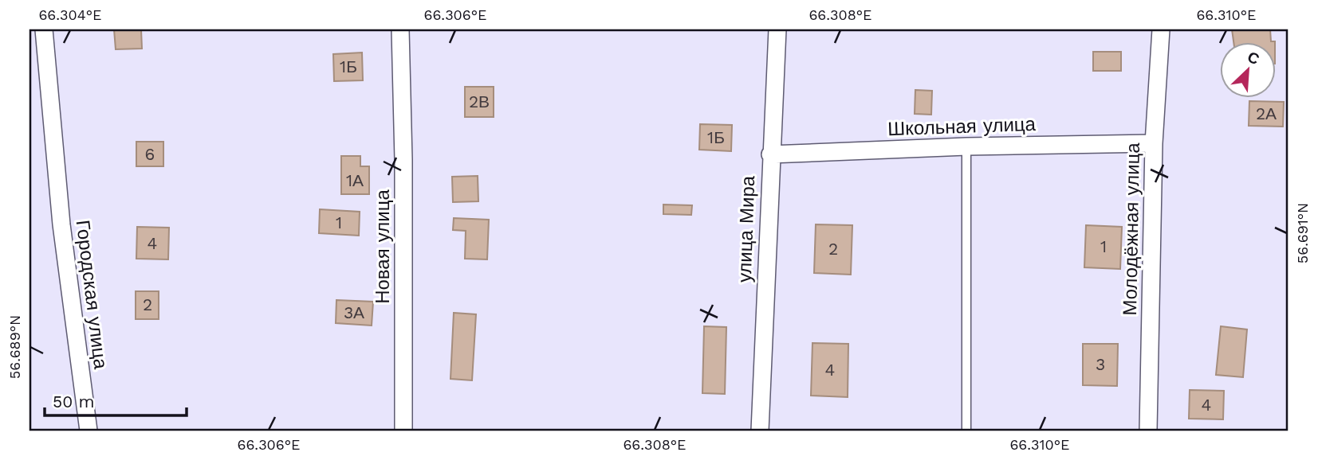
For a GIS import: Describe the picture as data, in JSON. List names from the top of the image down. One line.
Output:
{"streets":{"street":["Школьная улица","улица Мира","Молодёжная улица","Новая улица","Городская улица"]},"crossings":[["Школьная улица","улица Мира"],["Школьная улица","Молодёжная улица"]],"house_numbers":["1Б","2В","2А","1Б","6","1А","1","4","1","2","2","3А","3","4","4"],"scale_bar":"50 m","north":"top right","coordinates":["66.304°E","66.306°E","66.308°E","66.310°E","56.691°N","56.689°N"]}
